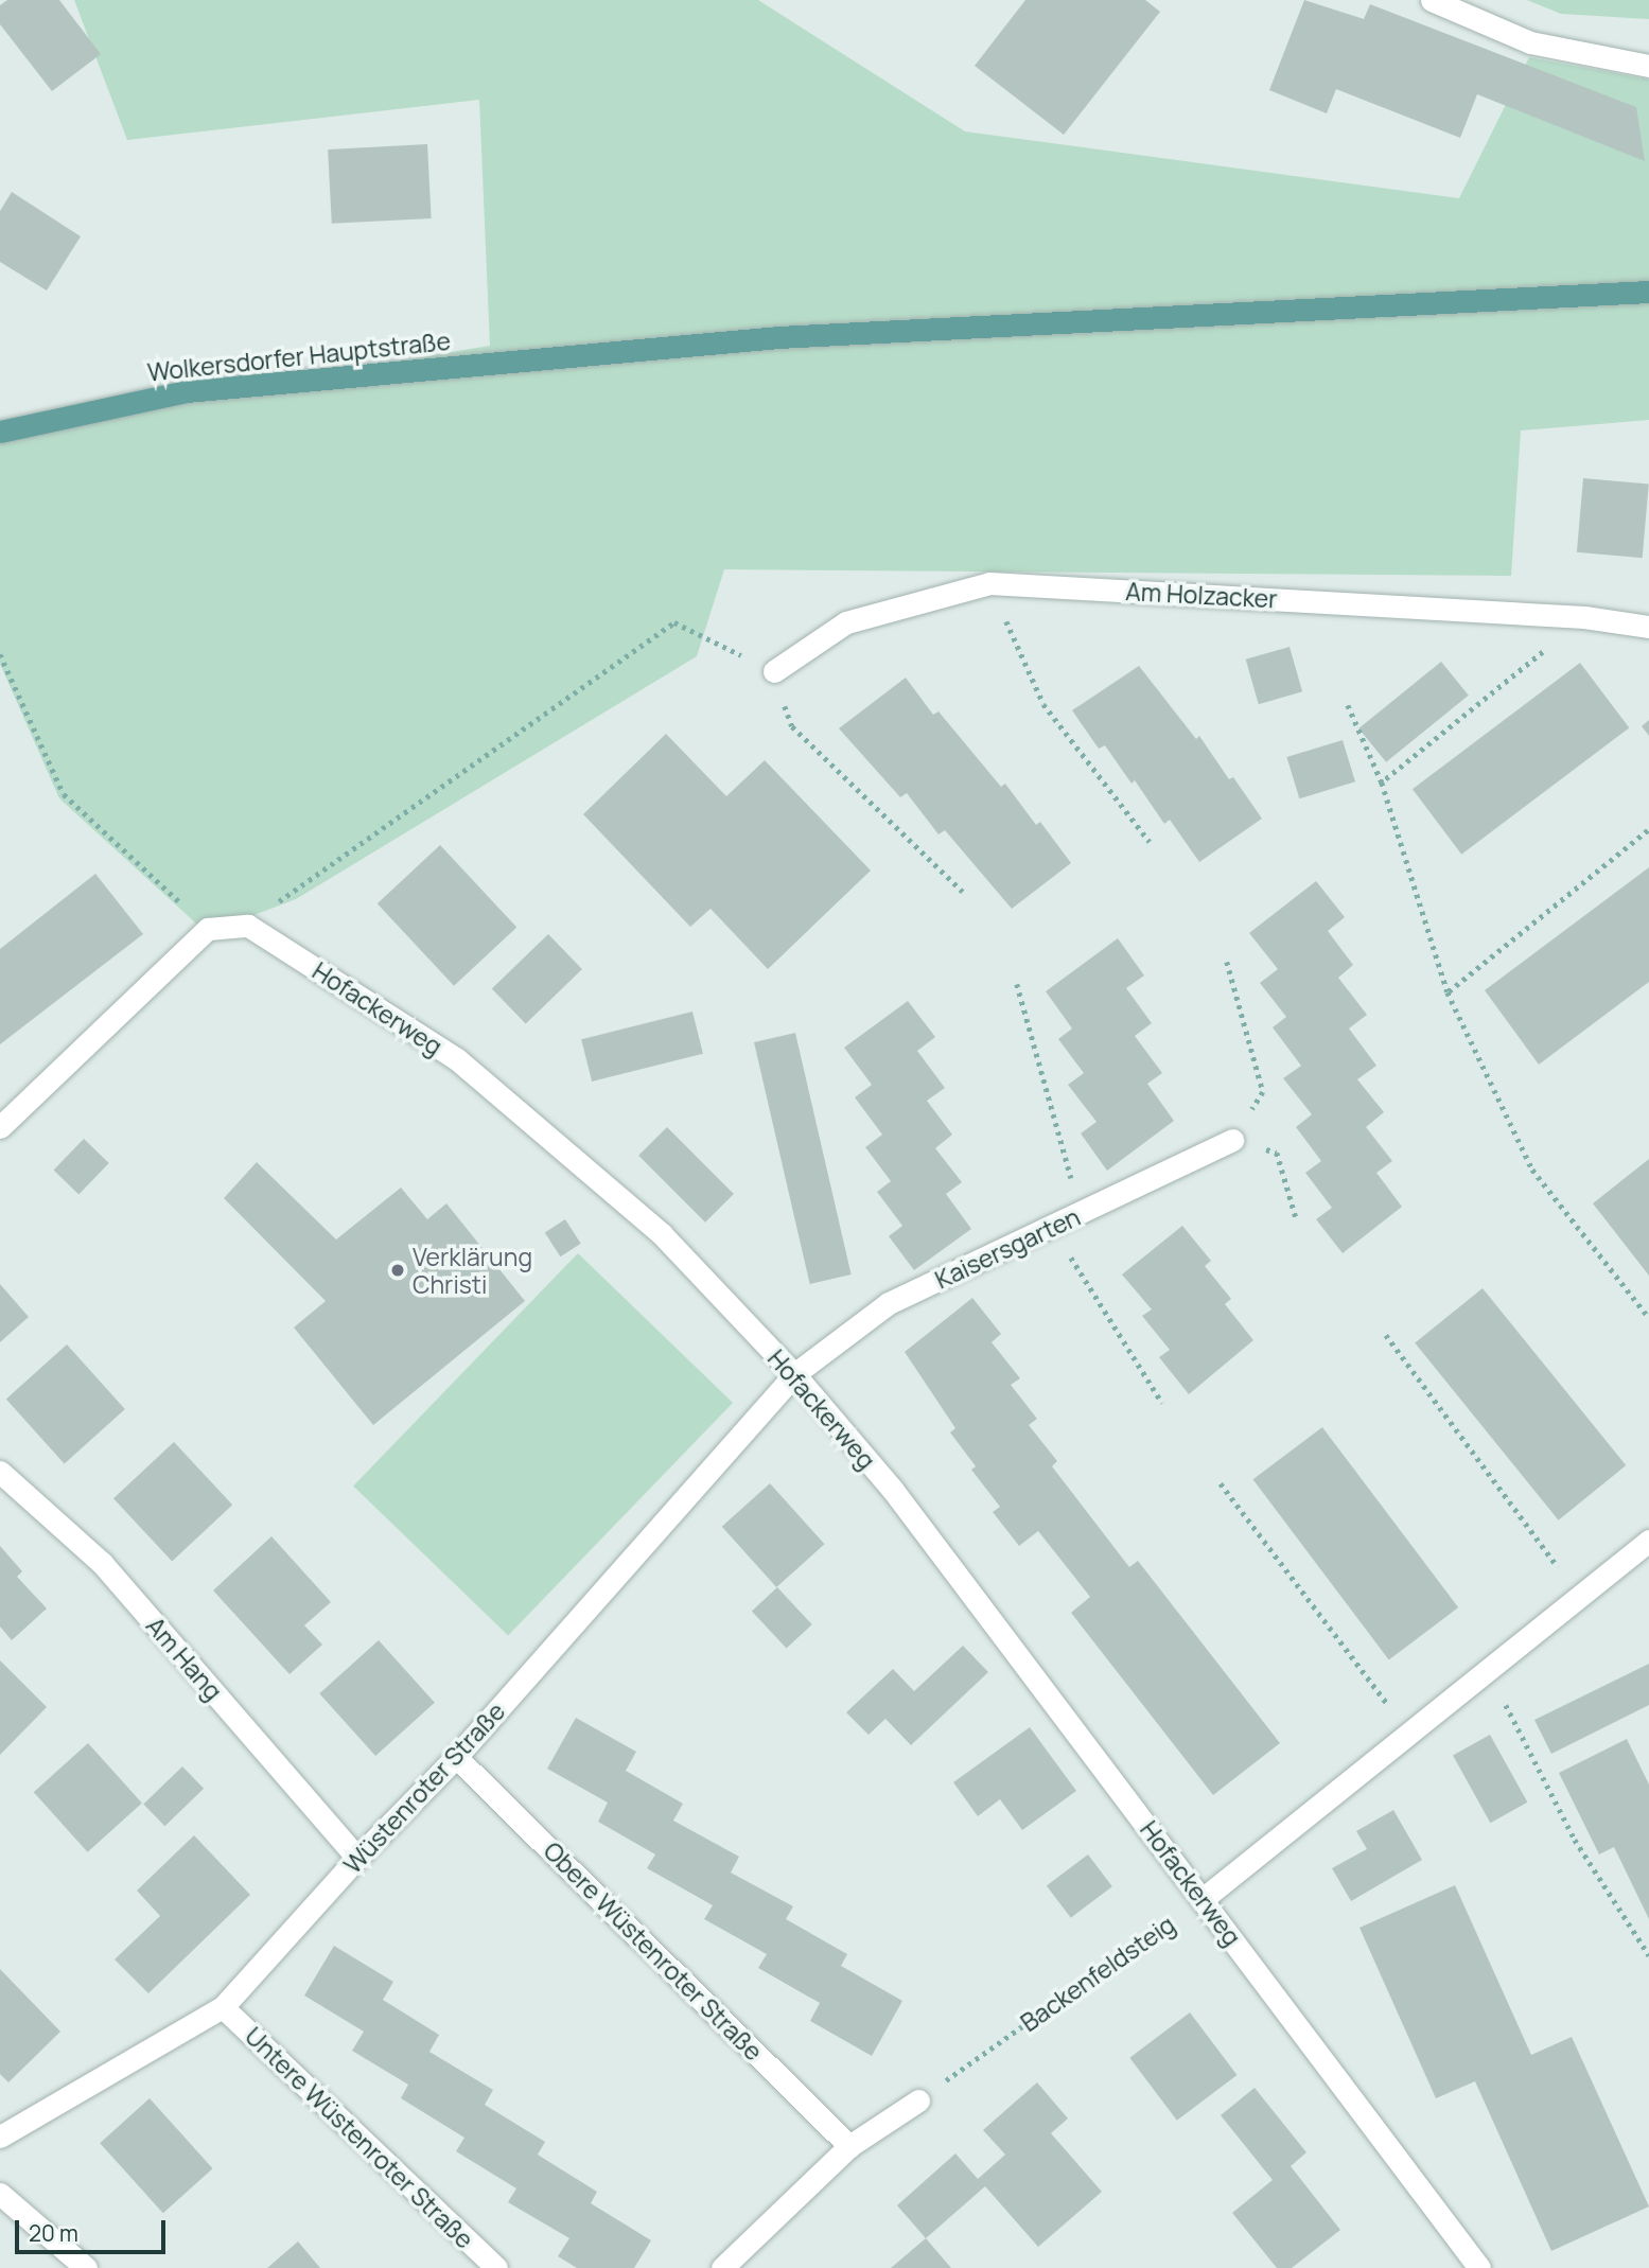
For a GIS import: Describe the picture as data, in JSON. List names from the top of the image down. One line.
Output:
{"streets":{"main road":["Wolkersdorfer Hauptstraße"],"street":["Am Holzacker","Hofackerweg","Kaisersgarten","Am Hang","Wüstenroter Straße","Obere Wüstenroter Straße","Untere Wüstenroter Straße"],"path":["Backenfeldsteig"]},"crossings":[["Hofackerweg","Kaisersgarten"],["Hofackerweg","Wüstenroter Straße"],["Hofackerweg","Backenfeldsteig"],["Kaisersgarten","Wüstenroter Straße"],["Am Hang","Wüstenroter Straße"],["Wüstenroter Straße","Obere Wüstenroter Straße"],["Wüstenroter Straße","Untere Wüstenroter Straße"]],"places":["Verklärung Christi"],"scale_bar":"20 m"}
